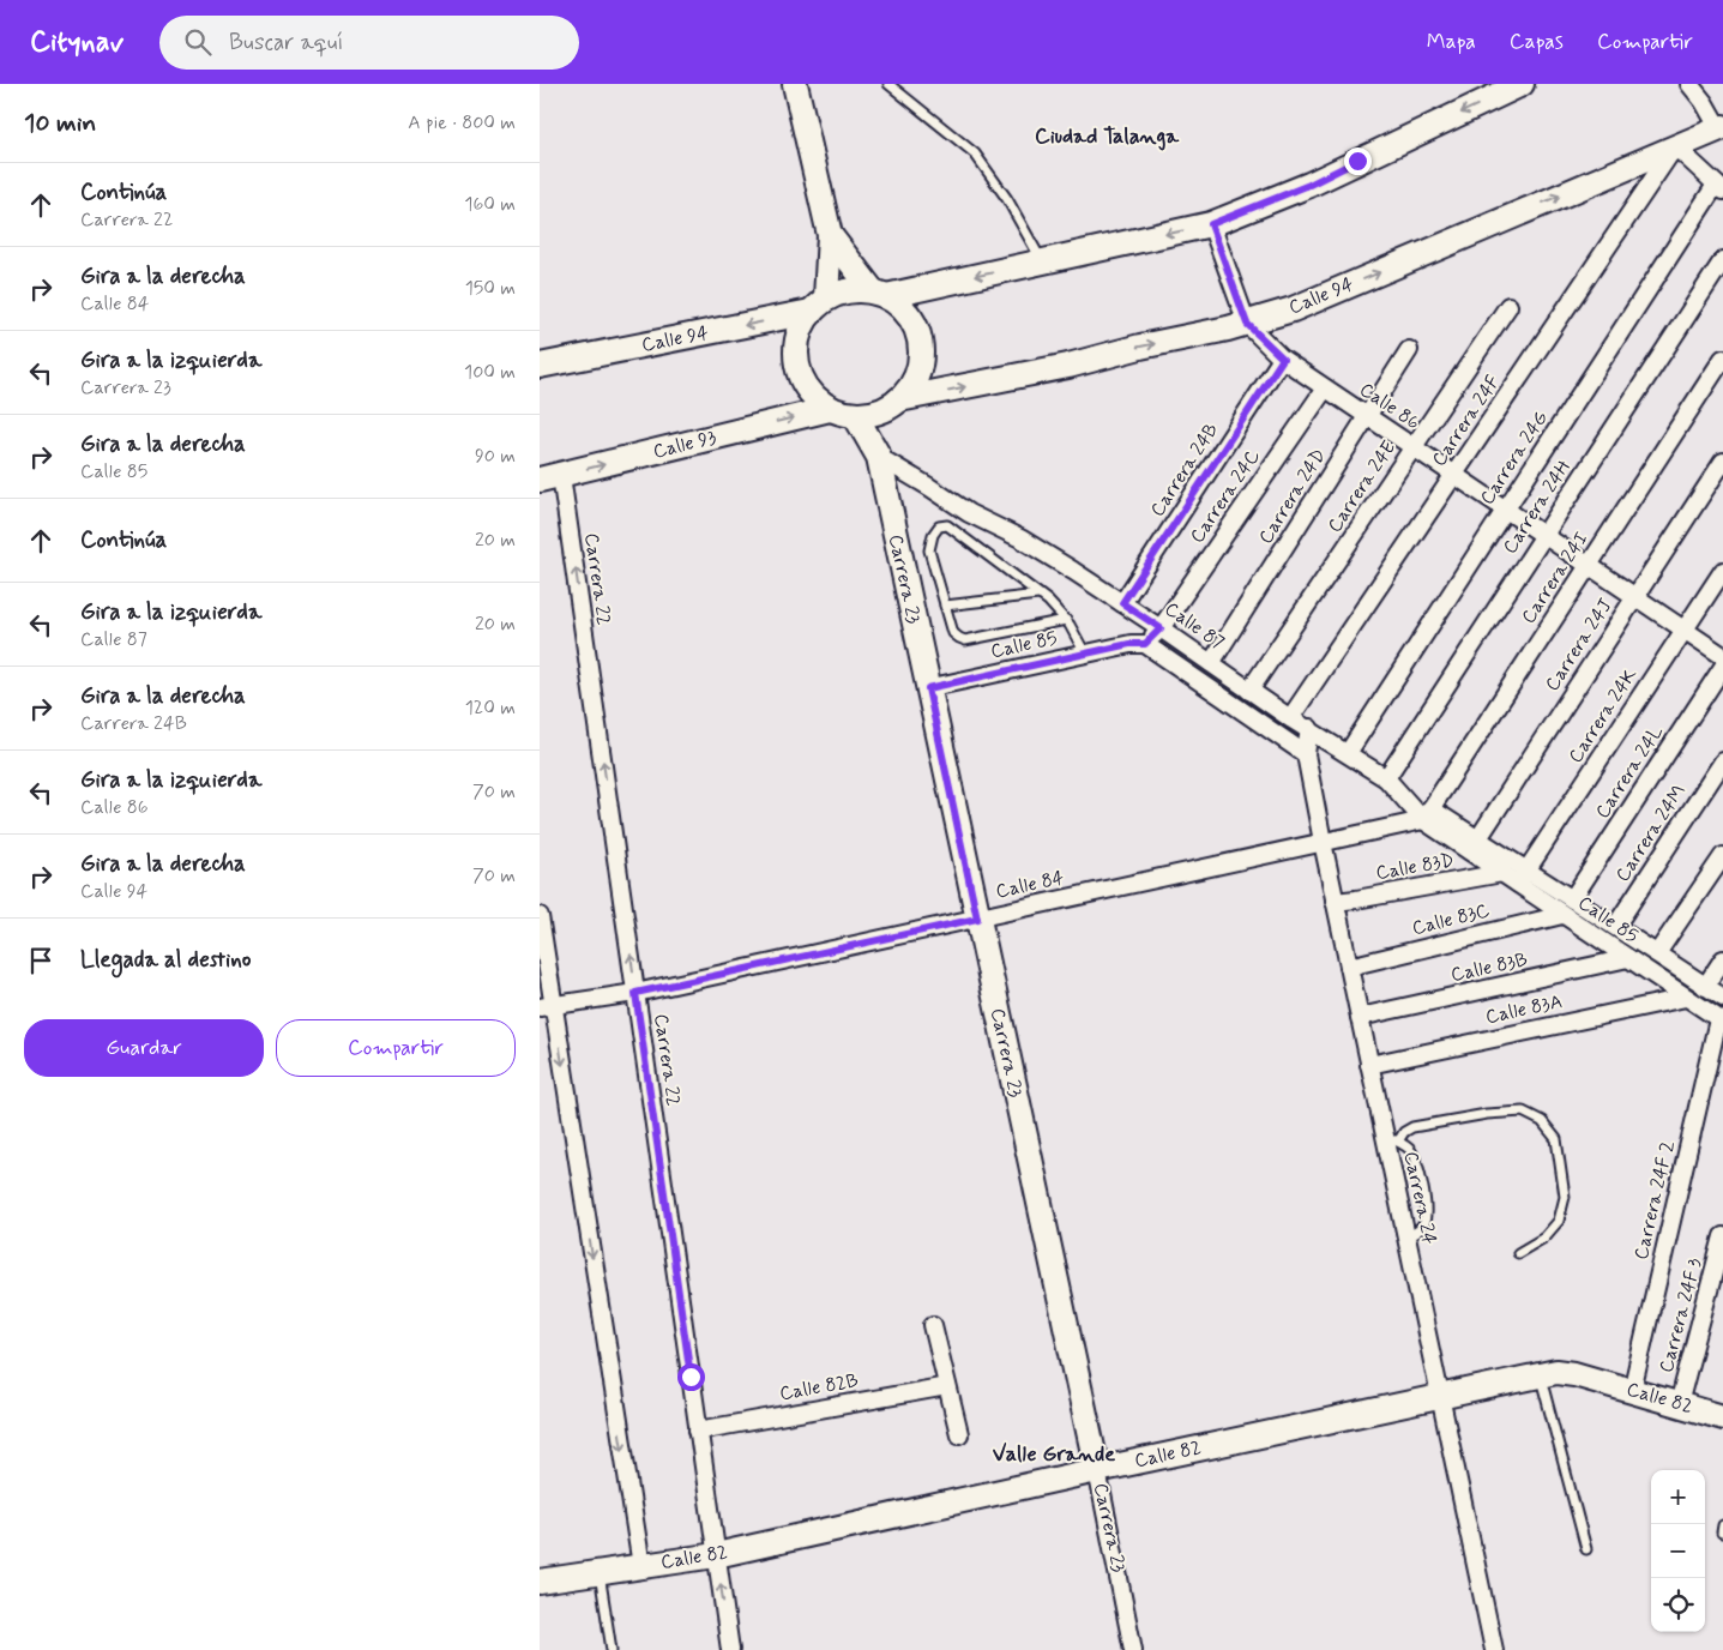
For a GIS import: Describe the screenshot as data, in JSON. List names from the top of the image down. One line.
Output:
{"streets":{"street":["Calle 94","Calle 86","Carrera 24F","Calle 93","Carrera 24G","Carrera 24B","Carrera 24E","Carrera 24C","Carrera 24D","Carrera 24H","Carrera 24I","Carrera 22","Carrera 23","Calle 87","Calle 85","Carrera 24J","Carrera 24K","Carrera 24L","Carrera 24M","Calle 83D","Calle 84","Calle 83C","Calle 83B","Calle 83A","Carrera 24","Carrera 24F 2","Carrera 24F 3","Calle 82B","Calle 82"]},"crossings":[["Calle 94","Calle 86"],["Calle 94","Carrera 24F"],["Calle 94","Calle 93"],["Calle 94","Carrera 23"],["Calle 86","Carrera 24F"],["Calle 86","Carrera 24G"],["Calle 86","Carrera 24B"],["Calle 86","Carrera 24E"],["Calle 86","Carrera 24C"],["Calle 86","Carrera 24D"],["Calle 86","Carrera 24H"],["Calle 86","Carrera 24I"],["Calle 86","Carrera 24J"],["Calle 86","Carrera 24K"],["Carrera 24F","Calle 87"],["Calle 93","Carrera 22"],["Calle 93","Carrera 23"],["Carrera 24G","Calle 87"],["Carrera 24B","Calle 87"],["Carrera 24E","Calle 87"],["Carrera 24C","Calle 87"],["Carrera 24C","Calle 85"],["Carrera 24D","Calle 87"],["Carrera 24H","Calle 87"],["Carrera 24I","Calle 87"],["Carrera 24I","Calle 84"],["Carrera 22","Calle 84"],["Carrera 22","Calle 82B"],["Carrera 22","Calle 82"],["Carrera 23","Calle 87"],["Carrera 23","Calle 85"],["Carrera 23","Calle 84"],["Carrera 23","Calle 82"],["Calle 87","Calle 85"],["Calle 87","Carrera 24J"],["Calle 87","Calle 84"],["Calle 87","Carrera 24"],["Calle 85","Carrera 24J"],["Calle 85","Carrera 24K"],["Calle 85","Calle 83D"],["Calle 85","Calle 83C"],["Calle 85","Calle 83B"],["Calle 85","Calle 83A"],["Calle 85","Carrera 24F 2"],["Calle 83D","Carrera 24"],["Calle 84","Carrera 24"],["Calle 83C","Carrera 24"],["Calle 83B","Carrera 24"],["Calle 83A","Carrera 24"],["Carrera 24","Calle 82"],["Carrera 24F 2","Calle 82"],["Carrera 24F 3","Calle 82"]],"one_way":["Calle 93","Carrera 22"],"districts":["Ciudad Talanga","Valle Grande"],"page":{"header":"Citynav","search":"Buscar aquí","nav":["Mapa","Capas","Compartir"],"heading":["10 min","A pie · 800 m"],"list":[["Continúa","Carrera 22","160 m"],["Gira a la derecha","Calle 84","150 m"],["Gira a la izquierda","Carrera 23","100 m"],["Gira a la derecha","Calle 85","90 m"],["Continúa","20 m"],["Gira a la izquierda","Calle 87","20 m"],["Gira a la derecha","Carrera 24B","120 m"],["Gira a la izquierda","Calle 86","70 m"],["Gira a la derecha","Calle 94","70 m"],"Llegada al destino"],"buttons":["Guardar","Compartir"],"map_buttons":["+","−"]}}
